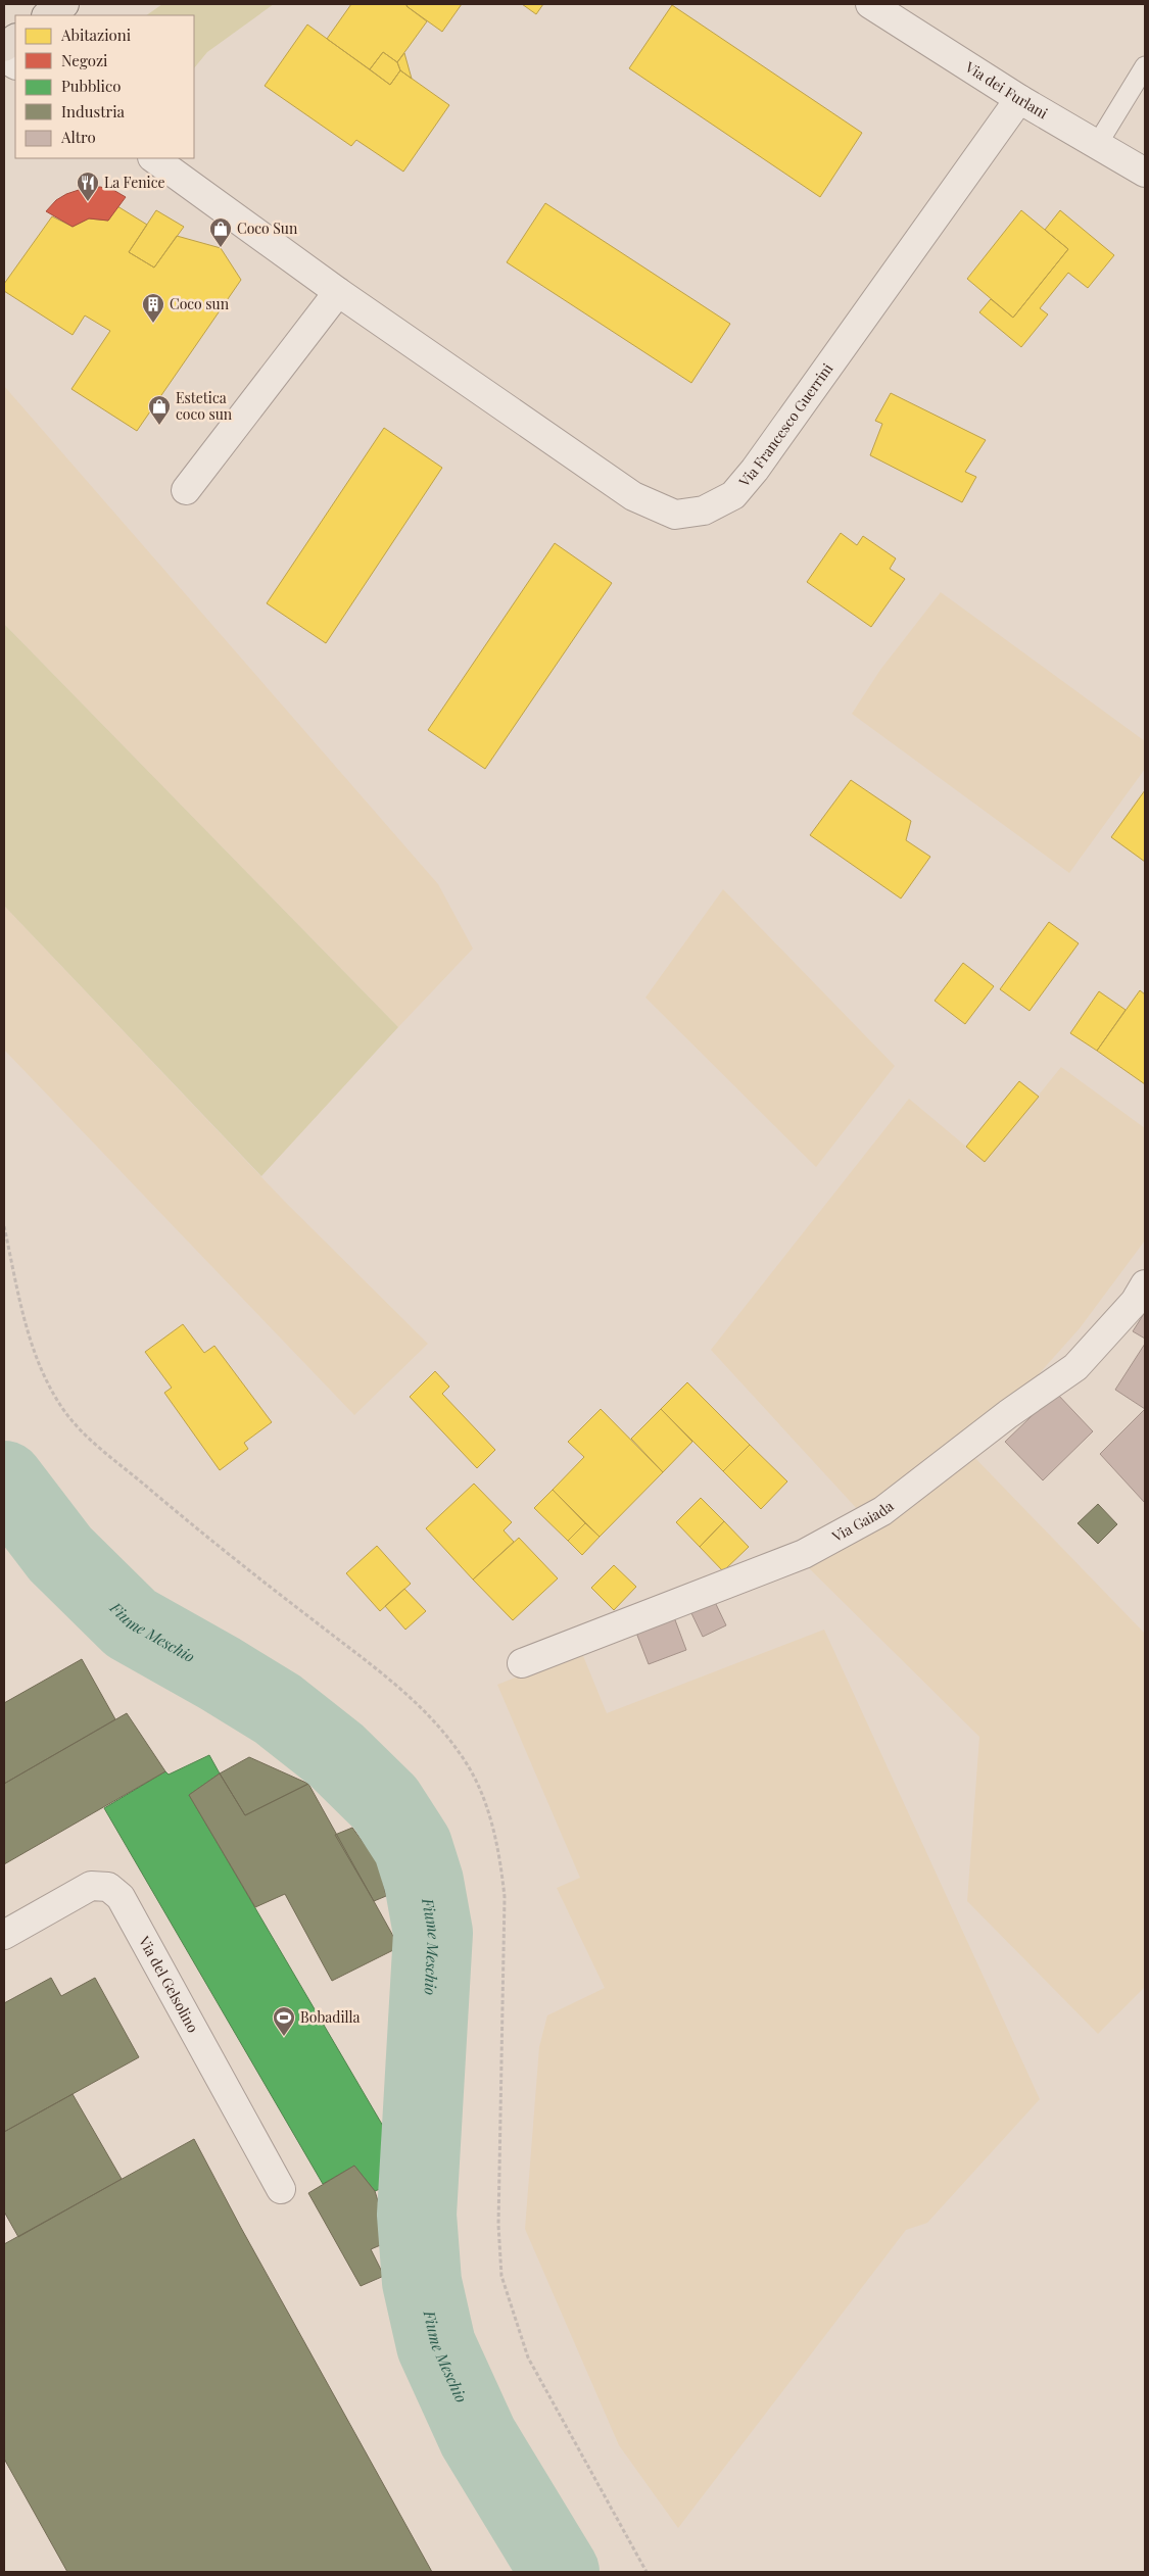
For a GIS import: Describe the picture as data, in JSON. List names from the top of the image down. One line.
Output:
{"streets":{"street":["Via dei Furlani","Via Francesco Guerrini","Via Gaiada","Via del Gelsolino"]},"crossings":[["Via dei Furlani","Via Francesco Guerrini"]],"water":["Fiume Meschio"],"places":{"restaurant":["La Fenice"],"shop":["Coco Sun","Estetica coco sun"],"building":["Coco sun"],"sports":["Bobadilla"]},"legend":["Abitazioni","Negozi","Pubblico","Industria","Altro"]}
